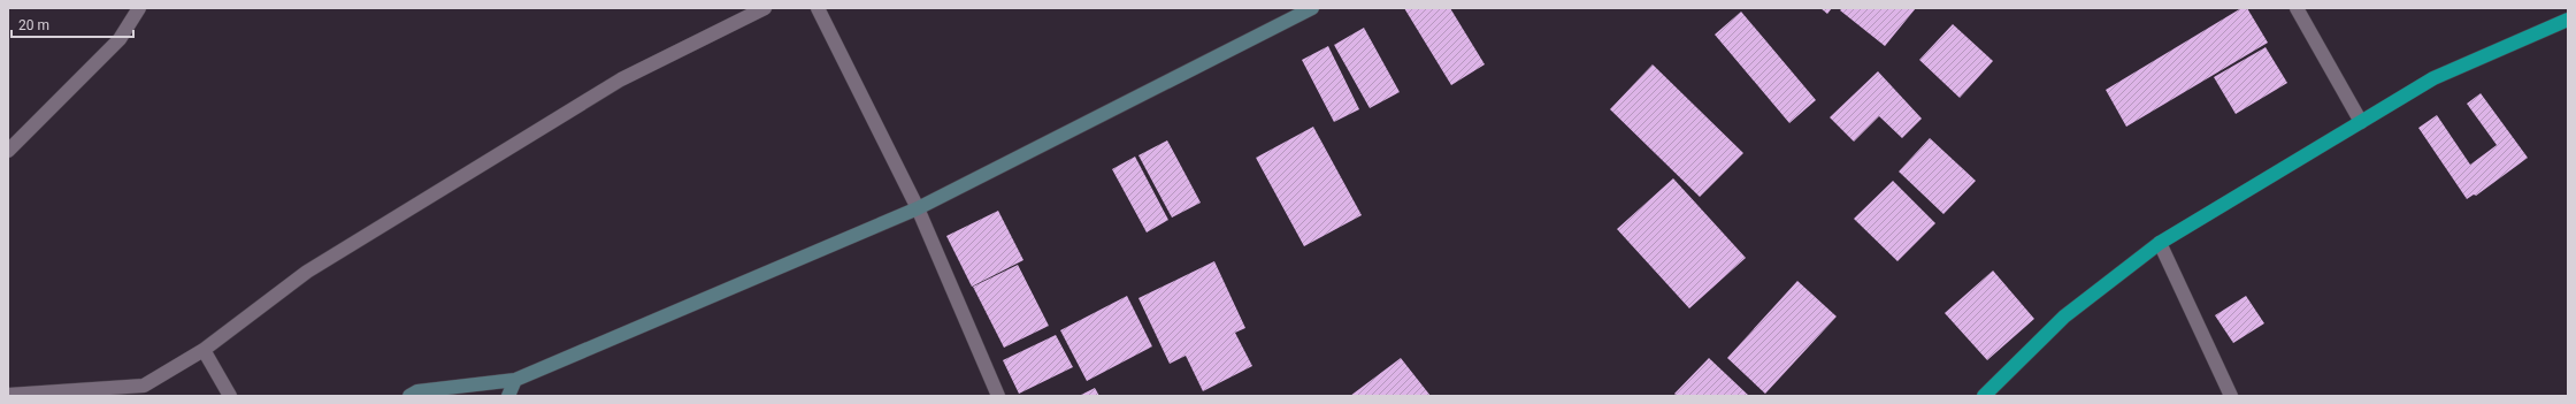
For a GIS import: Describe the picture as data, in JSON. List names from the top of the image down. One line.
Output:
{"scale_bar":"20 m"}
